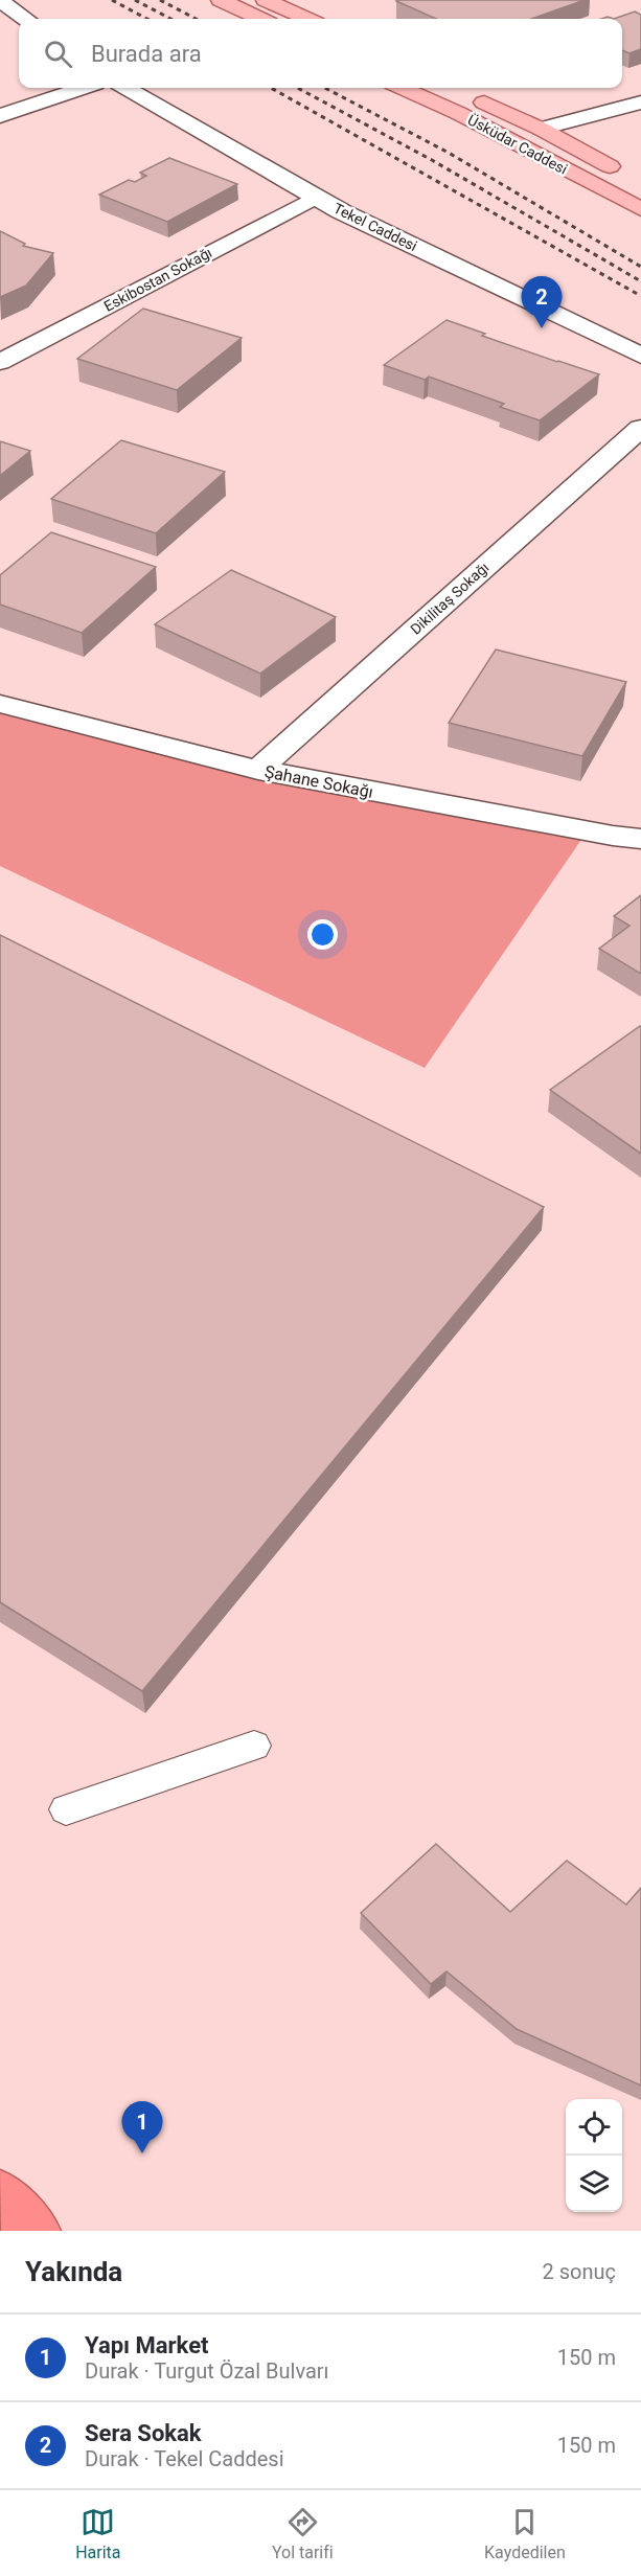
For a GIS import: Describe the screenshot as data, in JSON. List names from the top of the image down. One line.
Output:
{"streets":{"main road":["Üsküdar Caddesi"],"street":["Tekel Caddesi","Eskibostan Sokağı","Dikilitaş Sokağı","Şahane Sokağı"]},"crossings":[["Tekel Caddesi","Eskibostan Sokağı"],["Dikilitaş Sokağı","Şahane Sokağı"]],"page":{"search":"Burada ara","pins":["2","1"],"heading":["Yakında","2 sonuç"],"list":[{"mark":"1","name":"Yapı Market","note":"Durak · Turgut Özal Bulvarı","value":"150 m"},{"mark":"2","name":"Sera Sokak","note":"Durak · Tekel Caddesi","value":"150 m"}],"nav":["Harita","Yol tarifi","Kaydedilen"]}}
